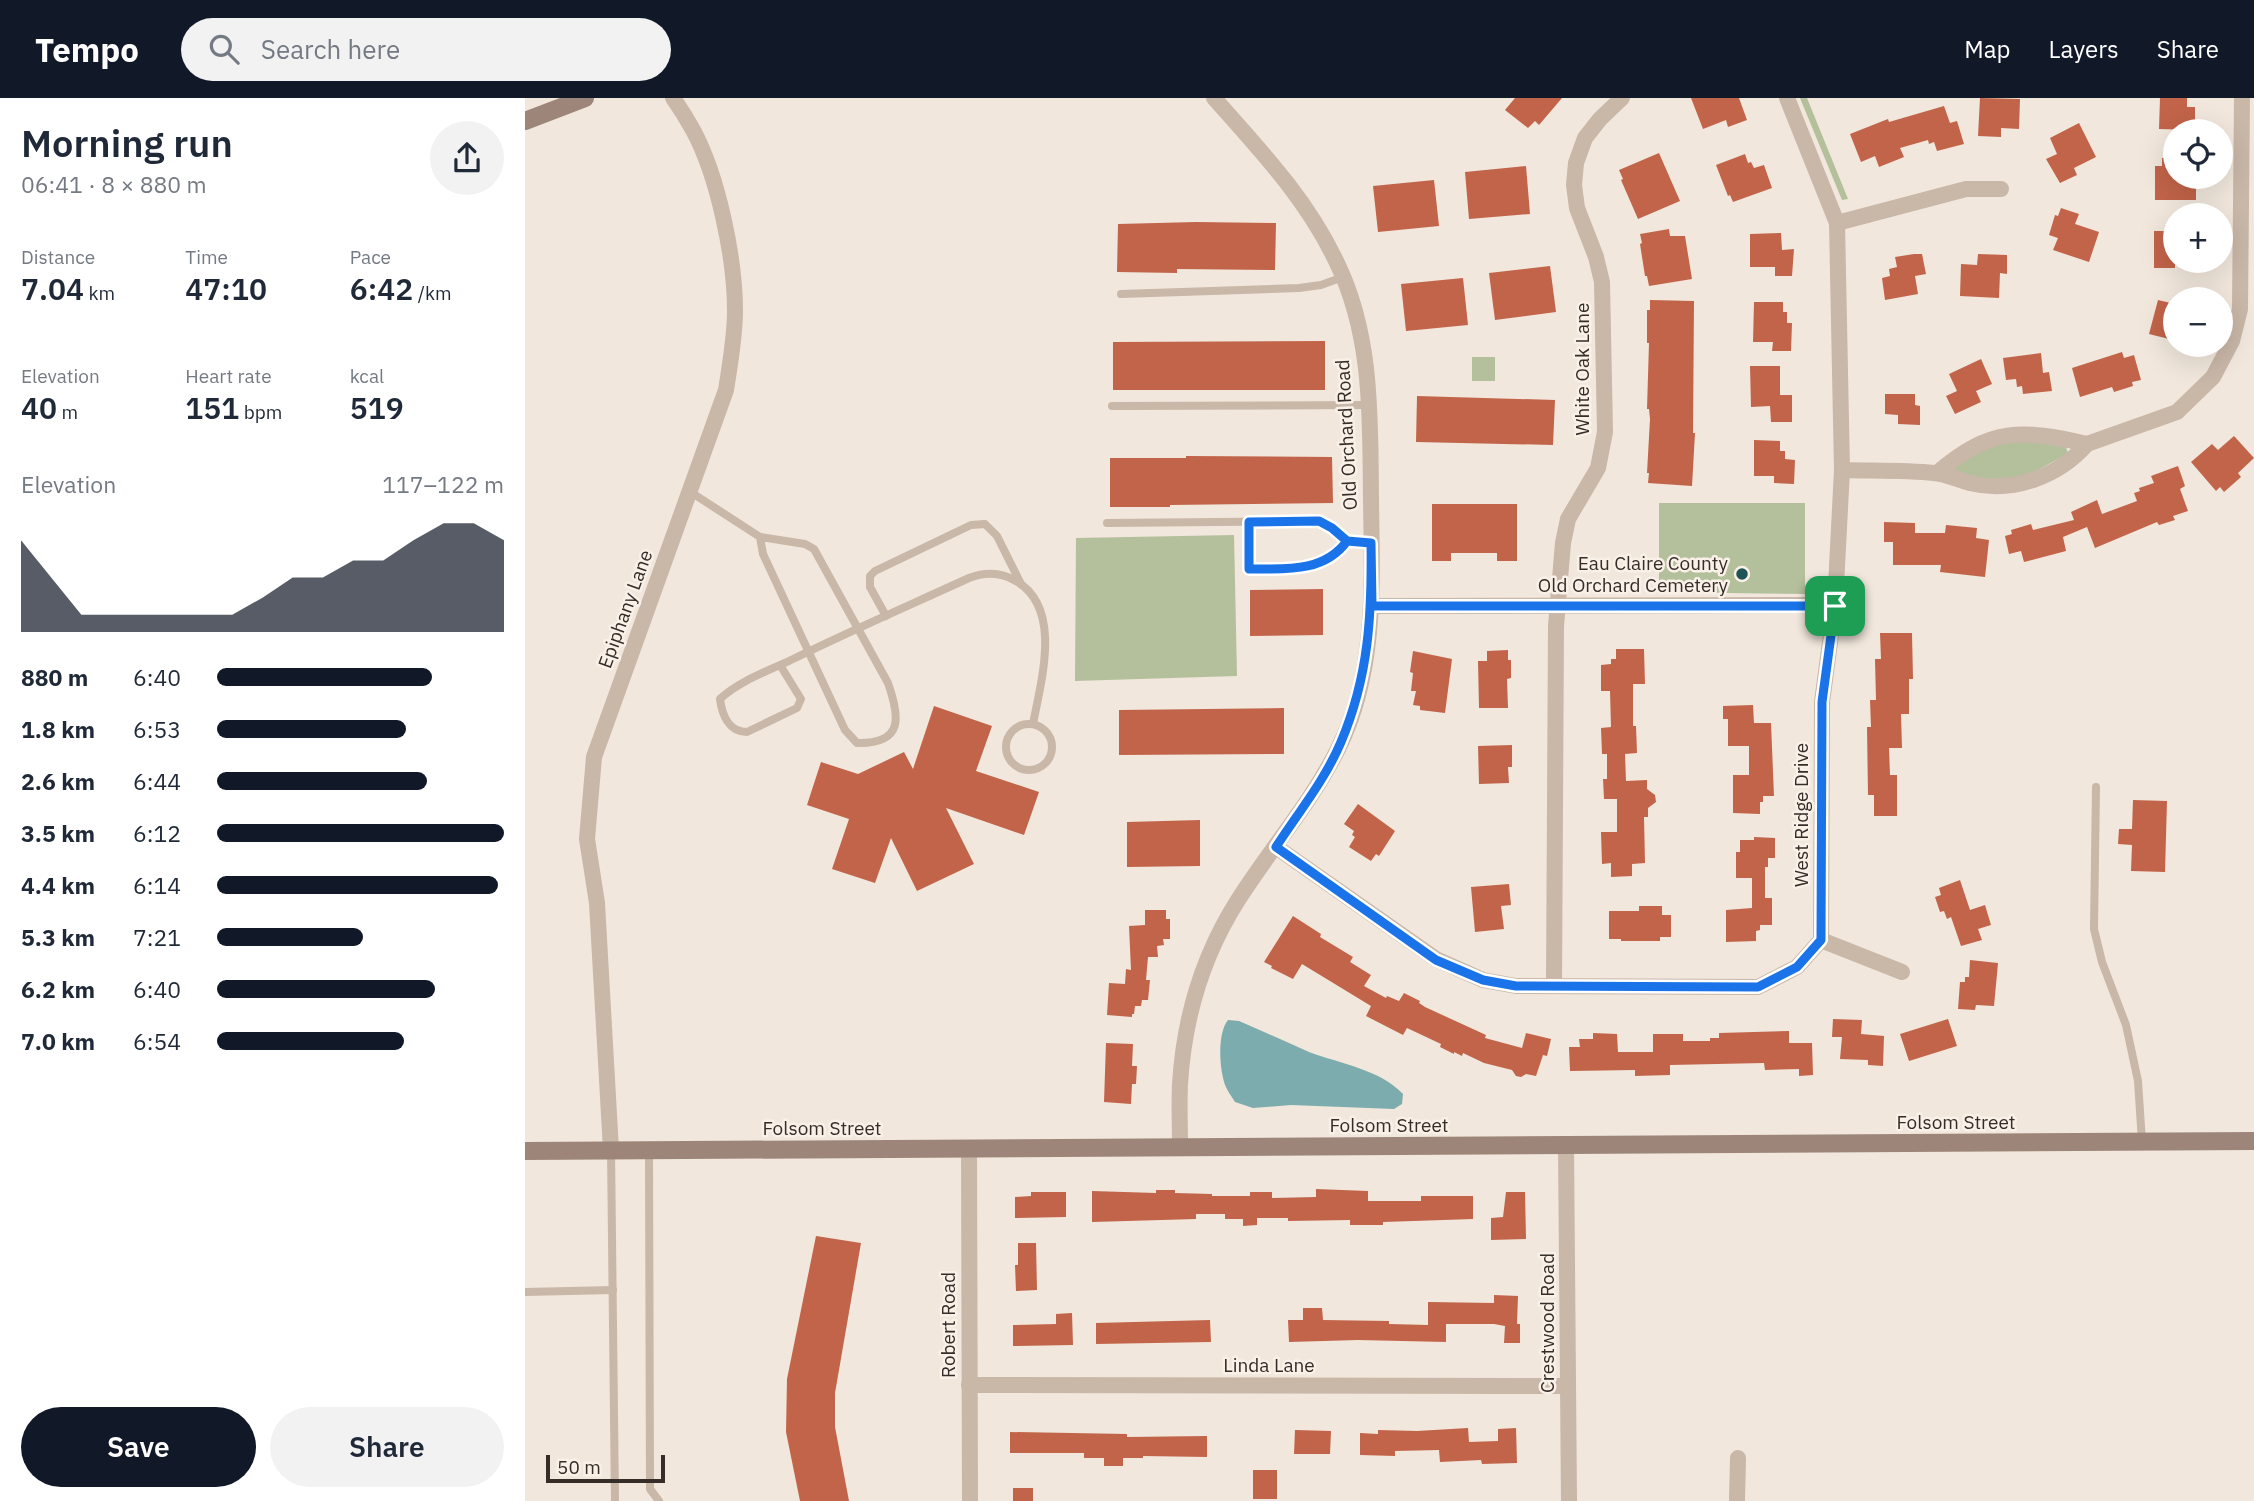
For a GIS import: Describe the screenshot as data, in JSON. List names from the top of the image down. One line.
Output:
{"streets":{"street":["White Oak Lane","Old Orchard Road","Epiphany Lane","West Ridge Drive","Folsom Street","Crestwood Road","Robert Road","Linda Lane"]},"crossings":[["Old Orchard Road","Folsom Street"],["Epiphany Lane","Folsom Street"],["Folsom Street","Crestwood Road"],["Folsom Street","Robert Road"],["Crestwood Road","Linda Lane"],["Robert Road","Linda Lane"]],"places":["Eau Claire County Old Orchard Cemetery"],"scale_bar":"50 m","page":{"header":"Tempo","search":"Search here","nav":["Map","Layers","Share"],"heading":["Morning run","06:41 · 8 × 880 m"],"map_buttons":["+","−"],"stats":[["Distance","7.04 km"],["Time","47:10"],["Pace","6:42 /km"],["Elevation","40 m"],["Heart rate","151 bpm"],["kcal","519"]],"chart":["Elevation","117–122 m"],"list":[{"name":"880 m","note":"6:40"},{"name":"1.8 km","note":"6:53"},{"name":"2.6 km","note":"6:44"},{"name":"3.5 km","note":"6:12"},{"name":"4.4 km","note":"6:14"},{"name":"5.3 km","note":"7:21"},{"name":"6.2 km","note":"6:40"},{"name":"7.0 km","note":"6:54"}],"buttons":["Save","Share"],"scale":"50 m"}}
